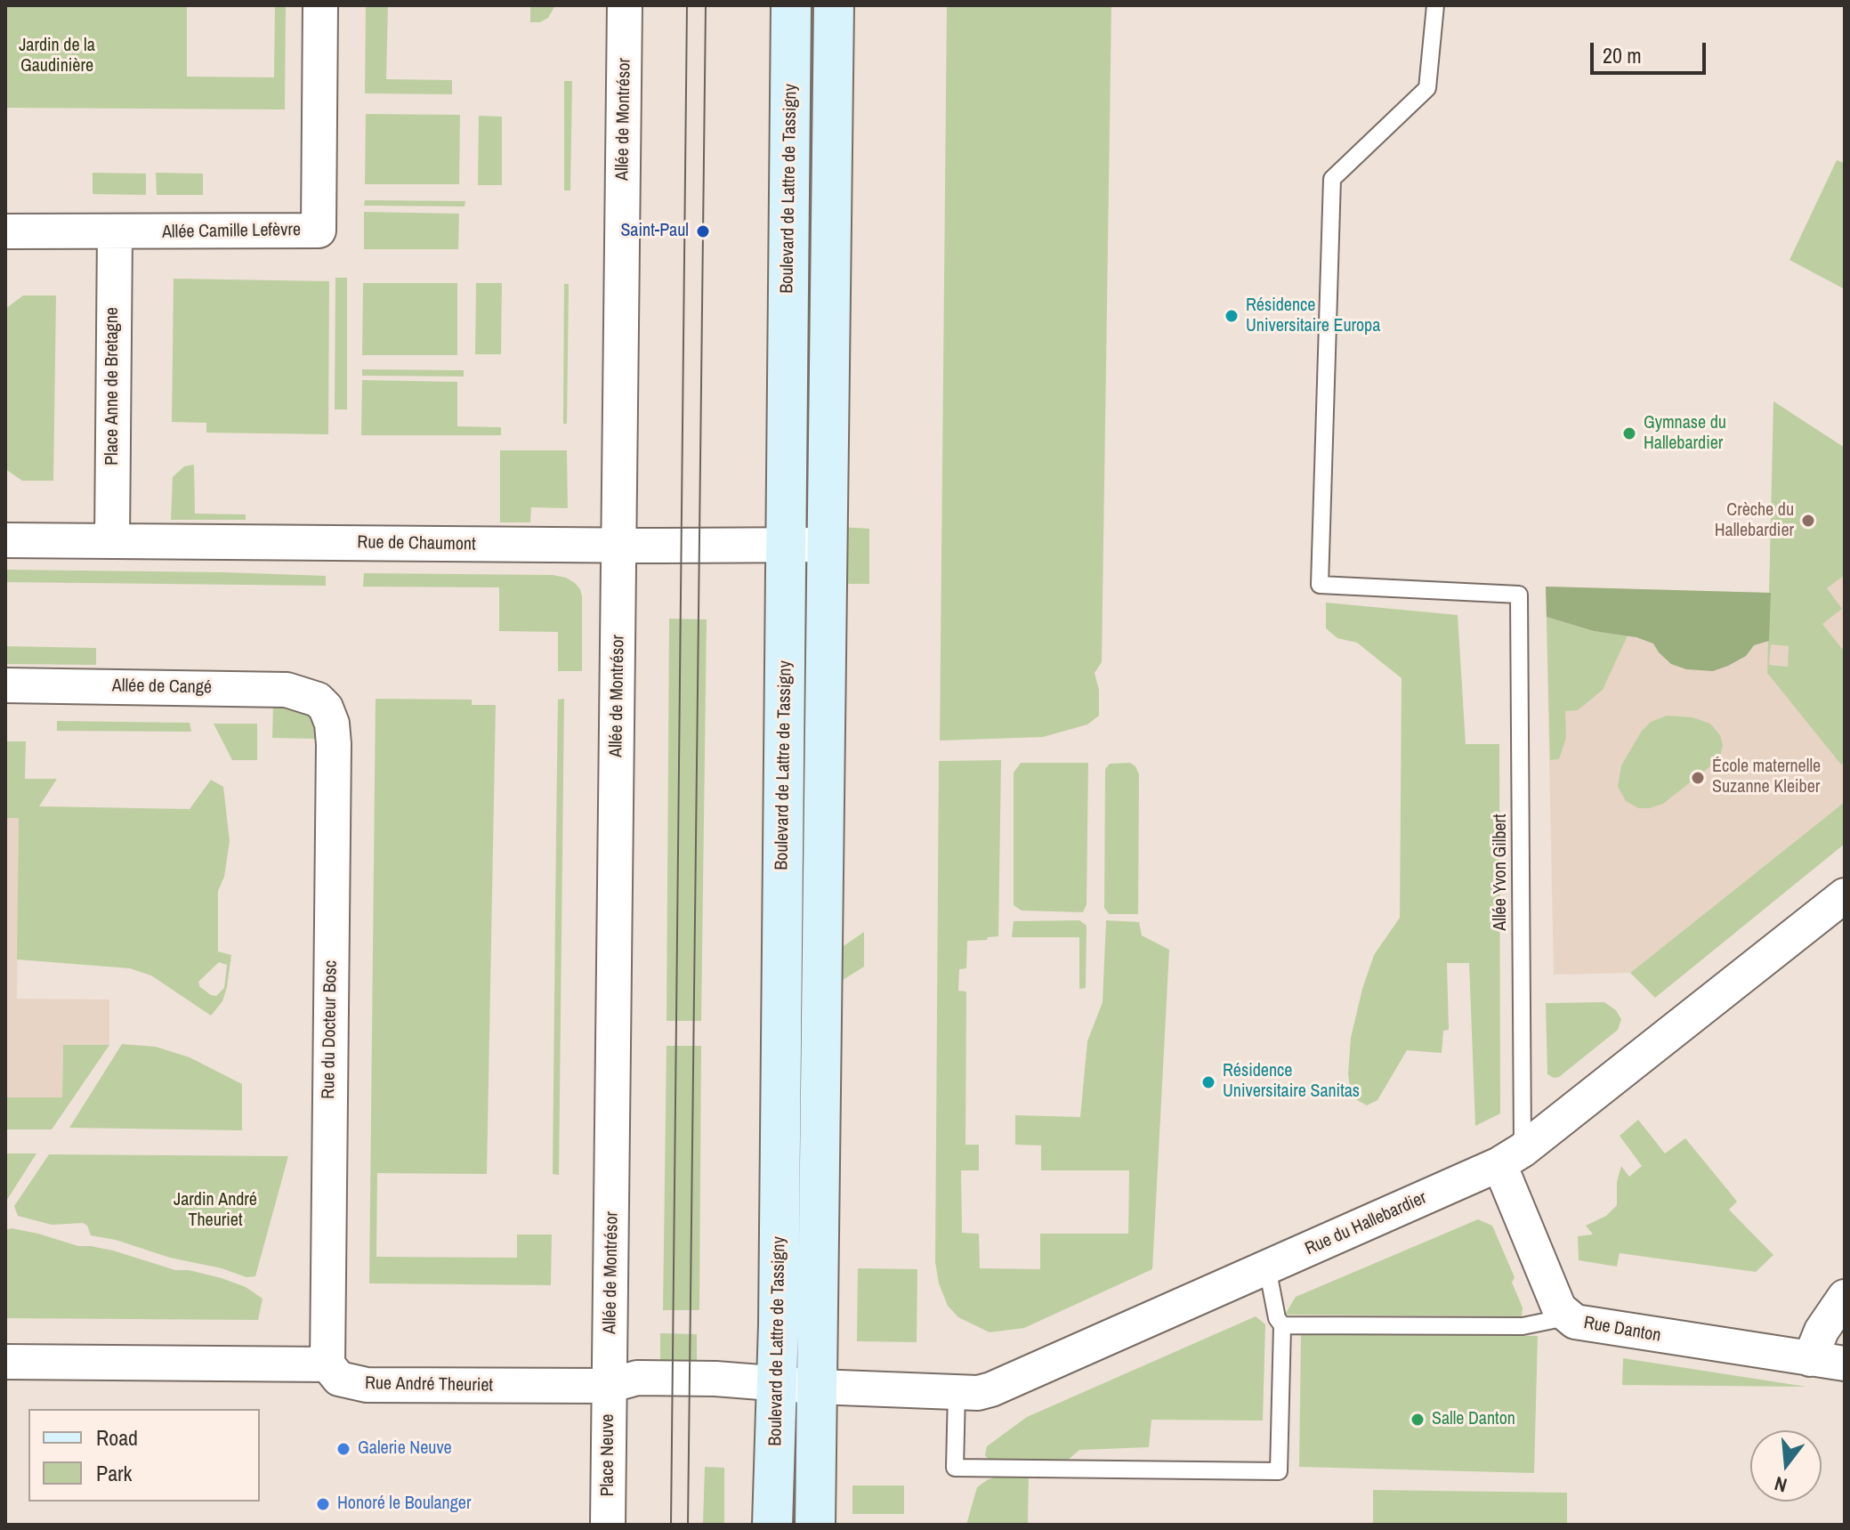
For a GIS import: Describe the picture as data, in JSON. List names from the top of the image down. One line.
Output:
{"streets":{"street":["Allée de Montrésor","Boulevard de Lattre de Tassigny","Allée Camille Lefèvre","Place Anne de Bretagne","Rue de Chaumont","Allée de Cangé","Rue du Docteur Bosc","Rue du Hallebardier","Rue Danton","Rue André Theuriet","Place Neuve"],"lane":["Allée Yvon Gilbert"]},"crossings":[["Allée de Montrésor","Rue de Chaumont"],["Allée de Montrésor","Rue André Theuriet"],["Allée de Montrésor","Place Neuve"],["Boulevard de Lattre de Tassigny","Rue de Chaumont"],["Boulevard de Lattre de Tassigny","Rue André Theuriet"],["Allée Camille Lefèvre","Place Anne de Bretagne"],["Place Anne de Bretagne","Rue de Chaumont"],["Allée de Cangé","Rue du Docteur Bosc"],["Allée Yvon Gilbert","Rue du Hallebardier"],["Allée Yvon Gilbert","Rue Danton"],["Rue du Docteur Bosc","Rue André Theuriet"],["Rue du Hallebardier","Rue Danton"],["Rue du Hallebardier","Rue André Theuriet"],["Rue André Theuriet","Place Neuve"]],"parks":["Jardin de la Gaudinière","Jardin André Theuriet"],"places":["Saint-Paul","Résidence Universitaire Europa","Gymnase du Hallebardier","Crèche du Hallebardier","École maternelle Suzanne Kleiber","Résidence Universitaire Sanitas","Salle Danton","Galerie Neuve","Honoré le Boulanger"],"legend":["Road","Park"],"scale_bar":"20 m","north":"bottom"}
